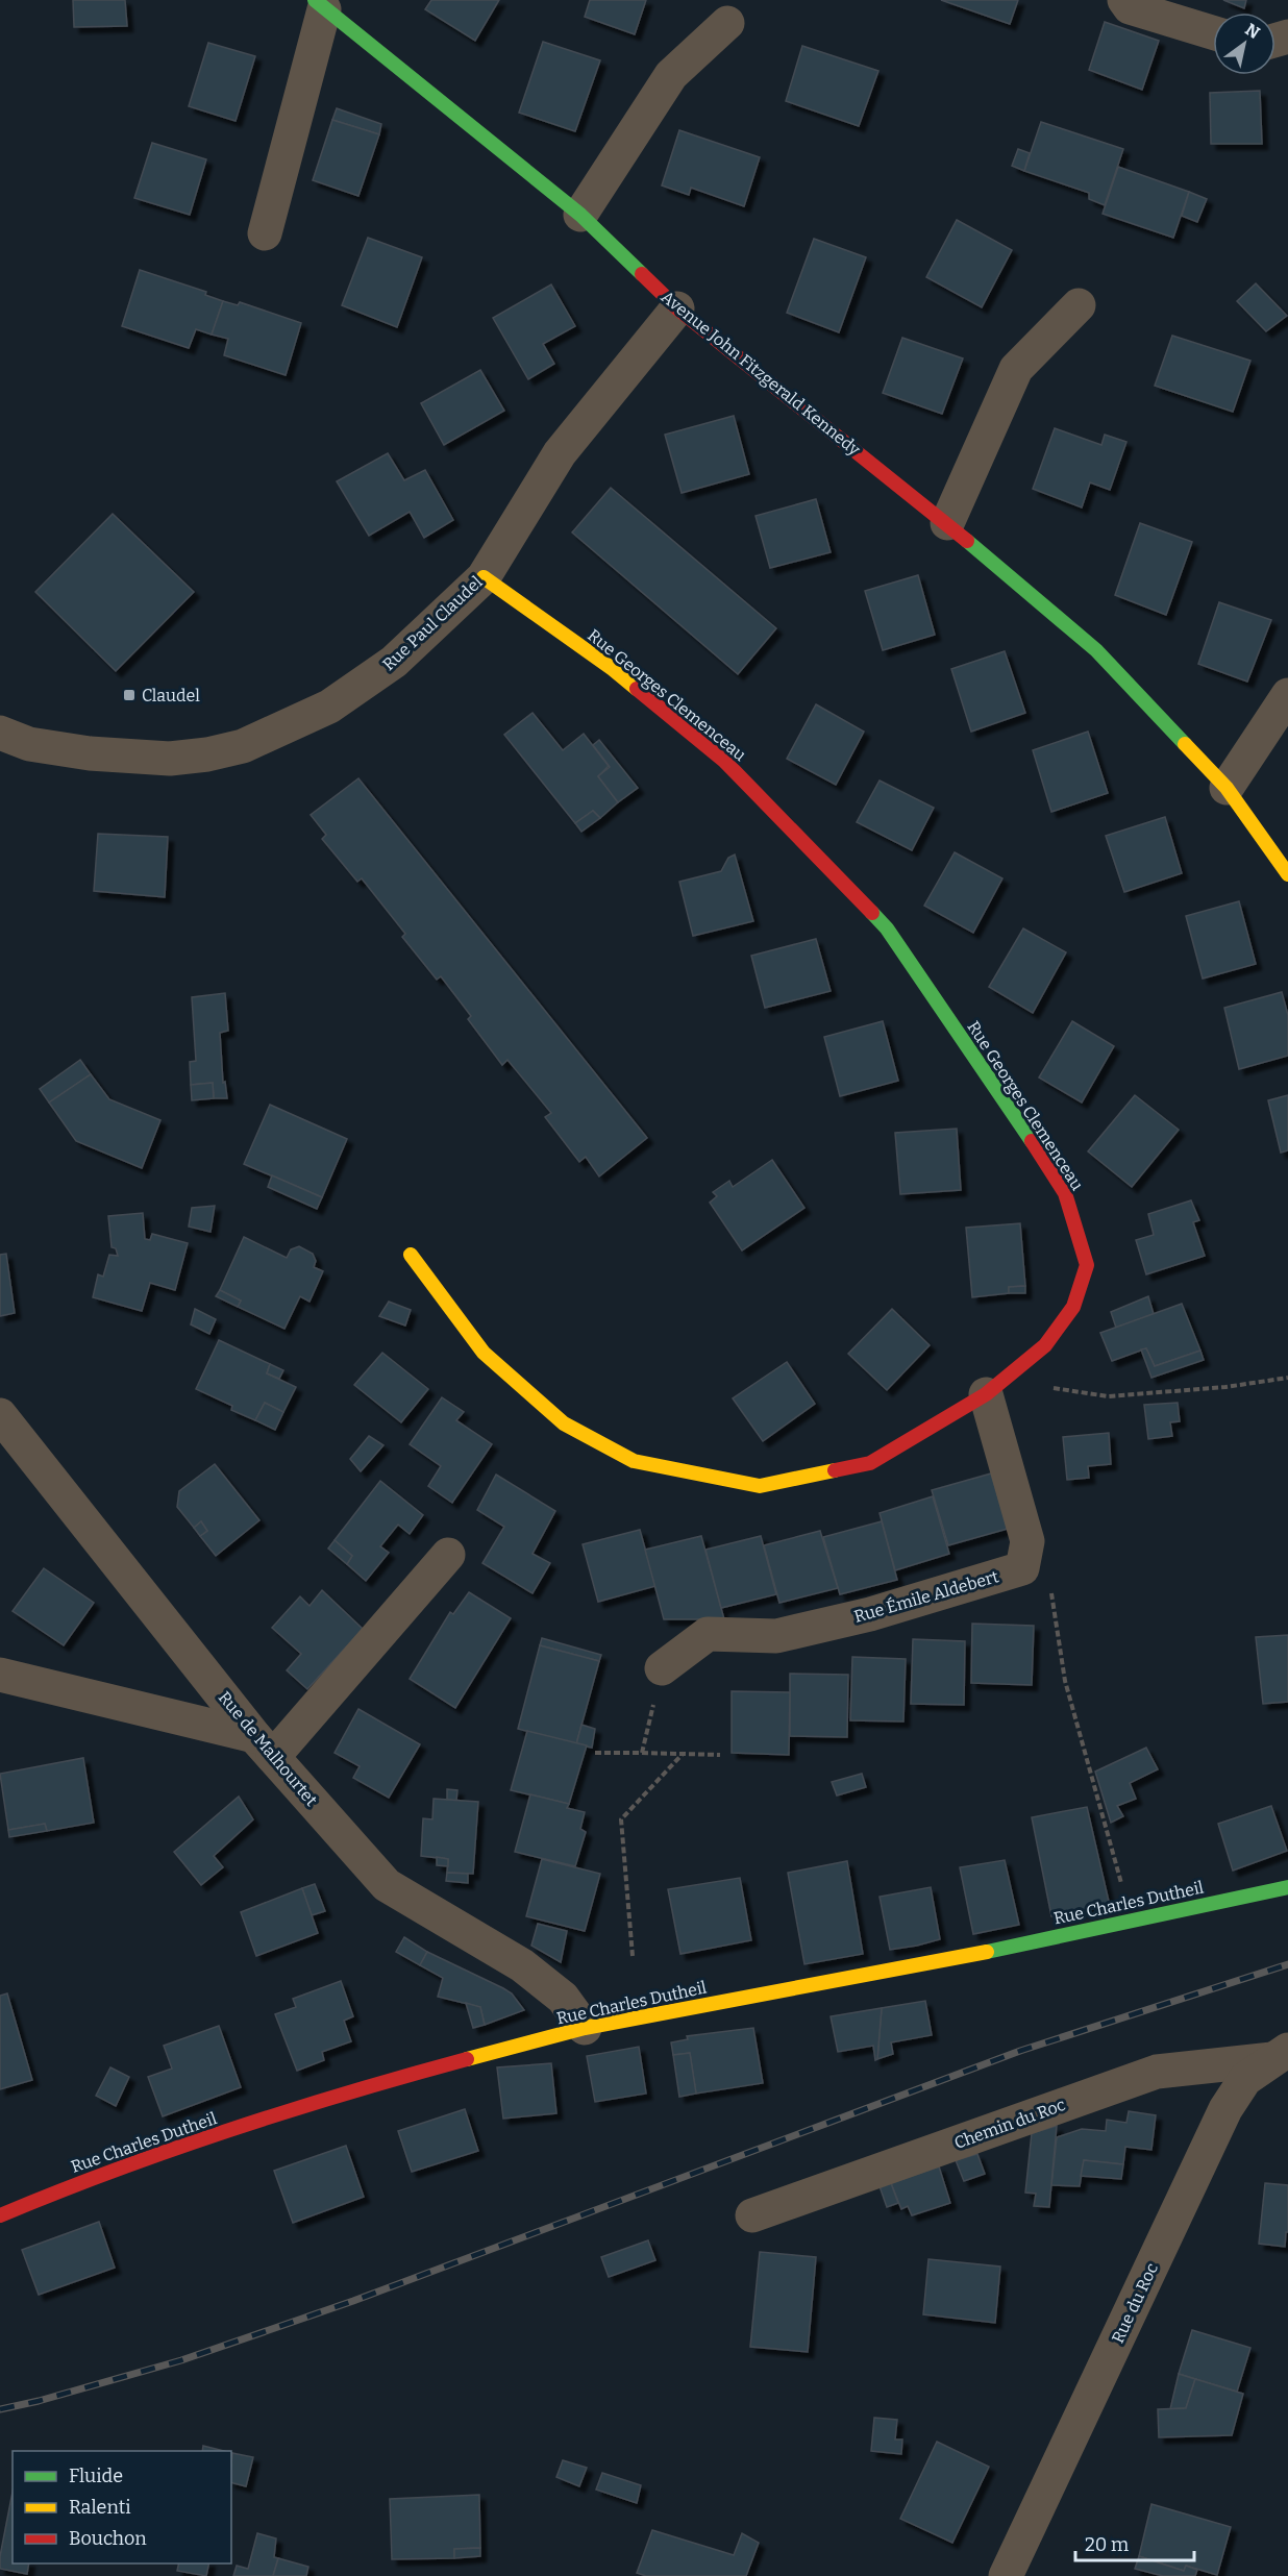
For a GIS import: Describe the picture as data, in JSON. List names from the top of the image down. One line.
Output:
{"streets":{"street":["Avenue John Fitzgerald Kennedy","Rue Paul Claudel","Rue Georges Clemenceau","Rue Émile Aldebert","Rue de Malhourtet","Rue Charles Dutheil","Chemin du Roc","Rue du Roc"]},"crossings":[["Avenue John Fitzgerald Kennedy","Rue Paul Claudel"],["Rue Paul Claudel","Rue Georges Clemenceau"],["Rue Georges Clemenceau","Rue Émile Aldebert"],["Rue de Malhourtet","Rue Charles Dutheil"],["Chemin du Roc","Rue du Roc"]],"places":{"transit":["Claudel"]},"legend":["Fluide","Ralenti","Bouchon"],"scale_bar":"20 m","north":"top right"}
